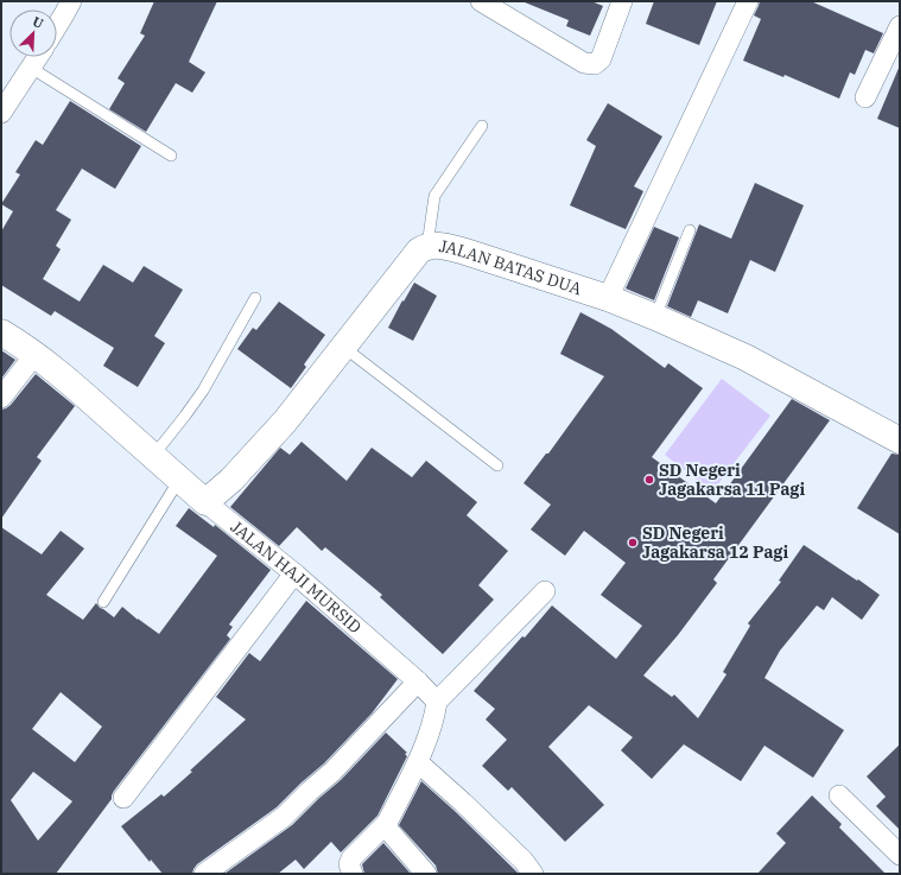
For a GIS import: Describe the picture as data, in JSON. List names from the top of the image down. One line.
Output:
{"streets":{"street":["JALAN BATAS DUA","JALAN HAJI MURSID"]},"crossings":[["JALAN BATAS DUA","JALAN HAJI MURSID"]],"places":["SD Negeri Jagakarsa 11 Pagi","SD Negeri Jagakarsa 12 Pagi"],"north":"top right"}
